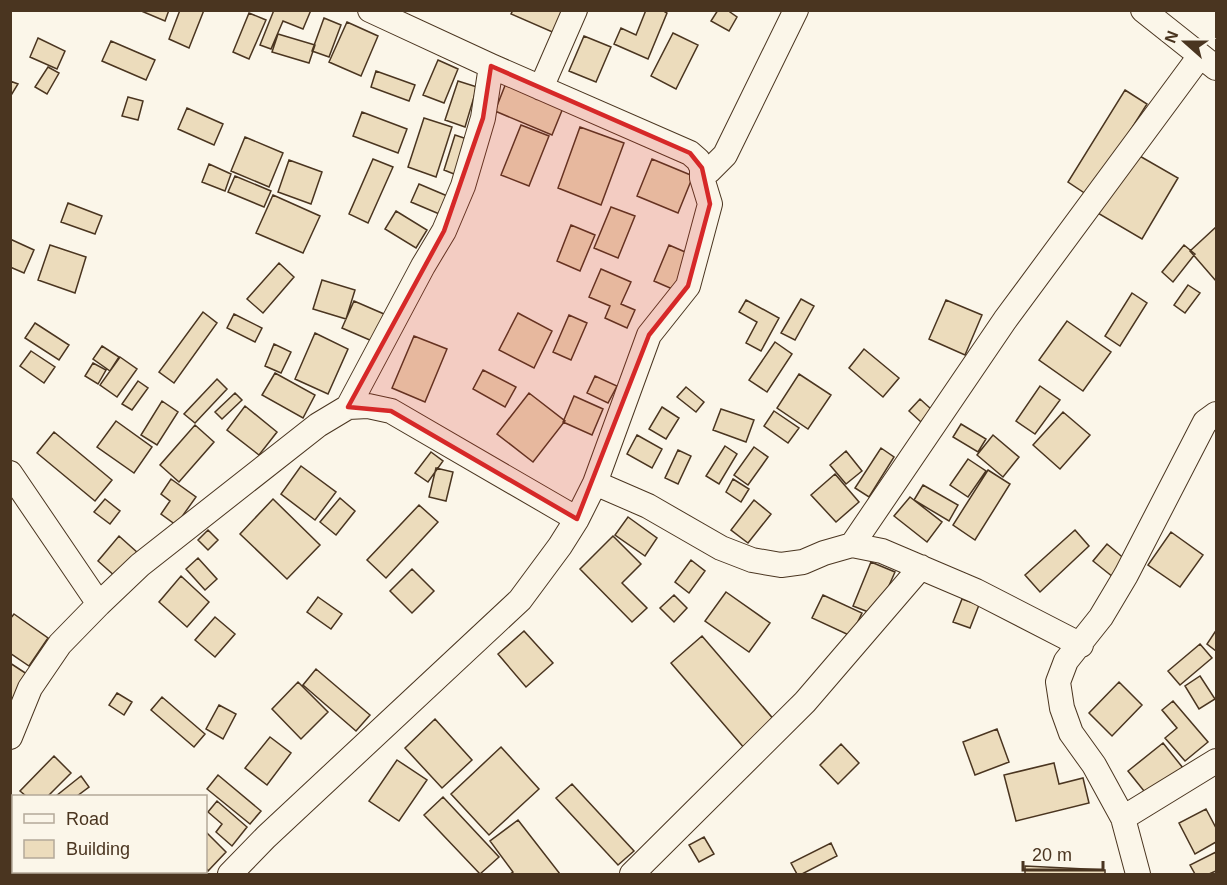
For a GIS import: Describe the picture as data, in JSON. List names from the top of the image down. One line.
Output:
{"legend":["Road","Building"],"scale_bar":"20 m","north":"left"}
